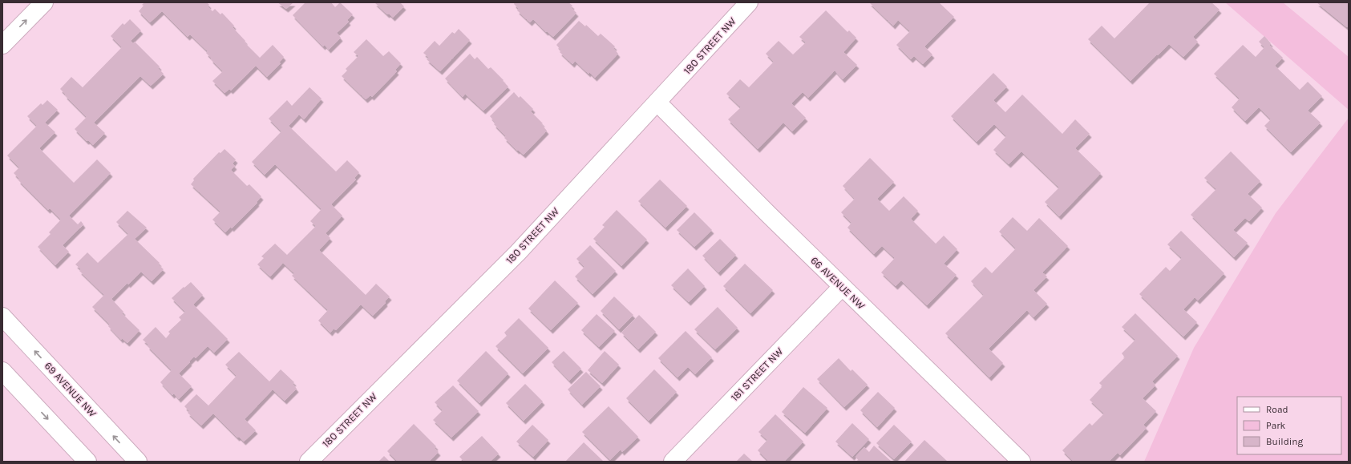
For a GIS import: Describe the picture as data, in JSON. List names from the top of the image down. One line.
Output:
{"streets":{"street":["180 STREET NW","66 AVENUE NW","181 STREET NW","69 AVENUE NW"]},"crossings":[["180 STREET NW","66 AVENUE NW"],["66 AVENUE NW","181 STREET NW"]],"legend":["Road","Park","Building"]}
